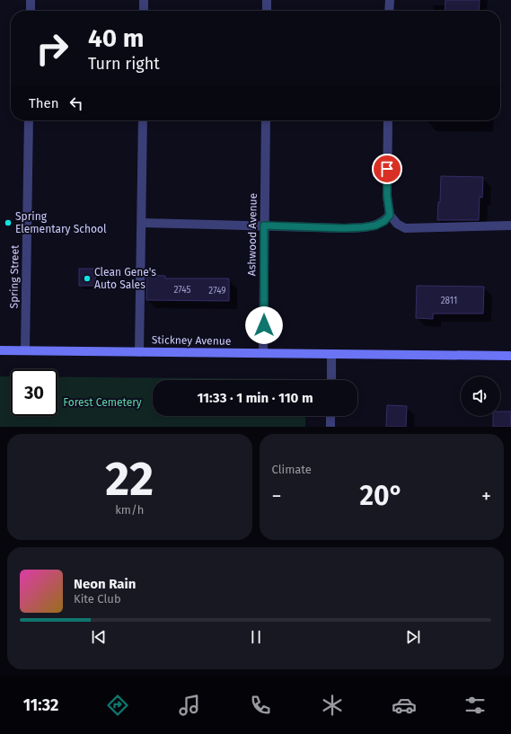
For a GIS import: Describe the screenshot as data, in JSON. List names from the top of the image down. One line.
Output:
{"streets":{"street":["Ashwood Avenue","Spring Street","Stickney Avenue"]},"crossings":[["Ashwood Avenue","Stickney Avenue"],["Spring Street","Stickney Avenue"]],"parks":["Forest Cemetery"],"places":["Spring Elementary School","Clean Gene's Auto Sales"],"house_numbers":["2745","2749","2811"],"page":{"turn":["40 m","Turn right"],"then":"Then","limit":"30","trip":"11:33 · 1 min · 110 m","tile":[["22","km/h"],"Climate"],"heat":["−","20°","+"],"song":["Neon Rain","Kite Club"],"tabs":"11:32"}}
